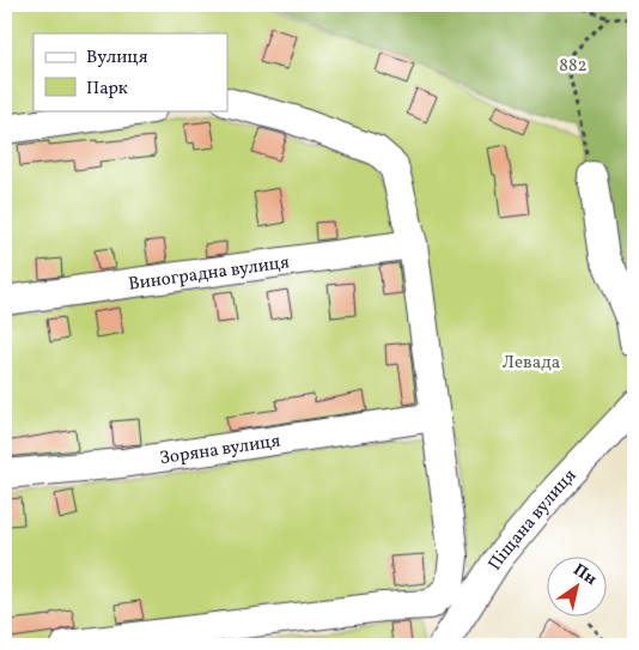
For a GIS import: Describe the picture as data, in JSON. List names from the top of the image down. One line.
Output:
{"streets":{"street":["Виноградна вулиця","Зоряна вулиця","Піщана вулиця"]},"parks":["882","Левада"],"legend":["Вулиця","Парк"],"north":"top right"}
